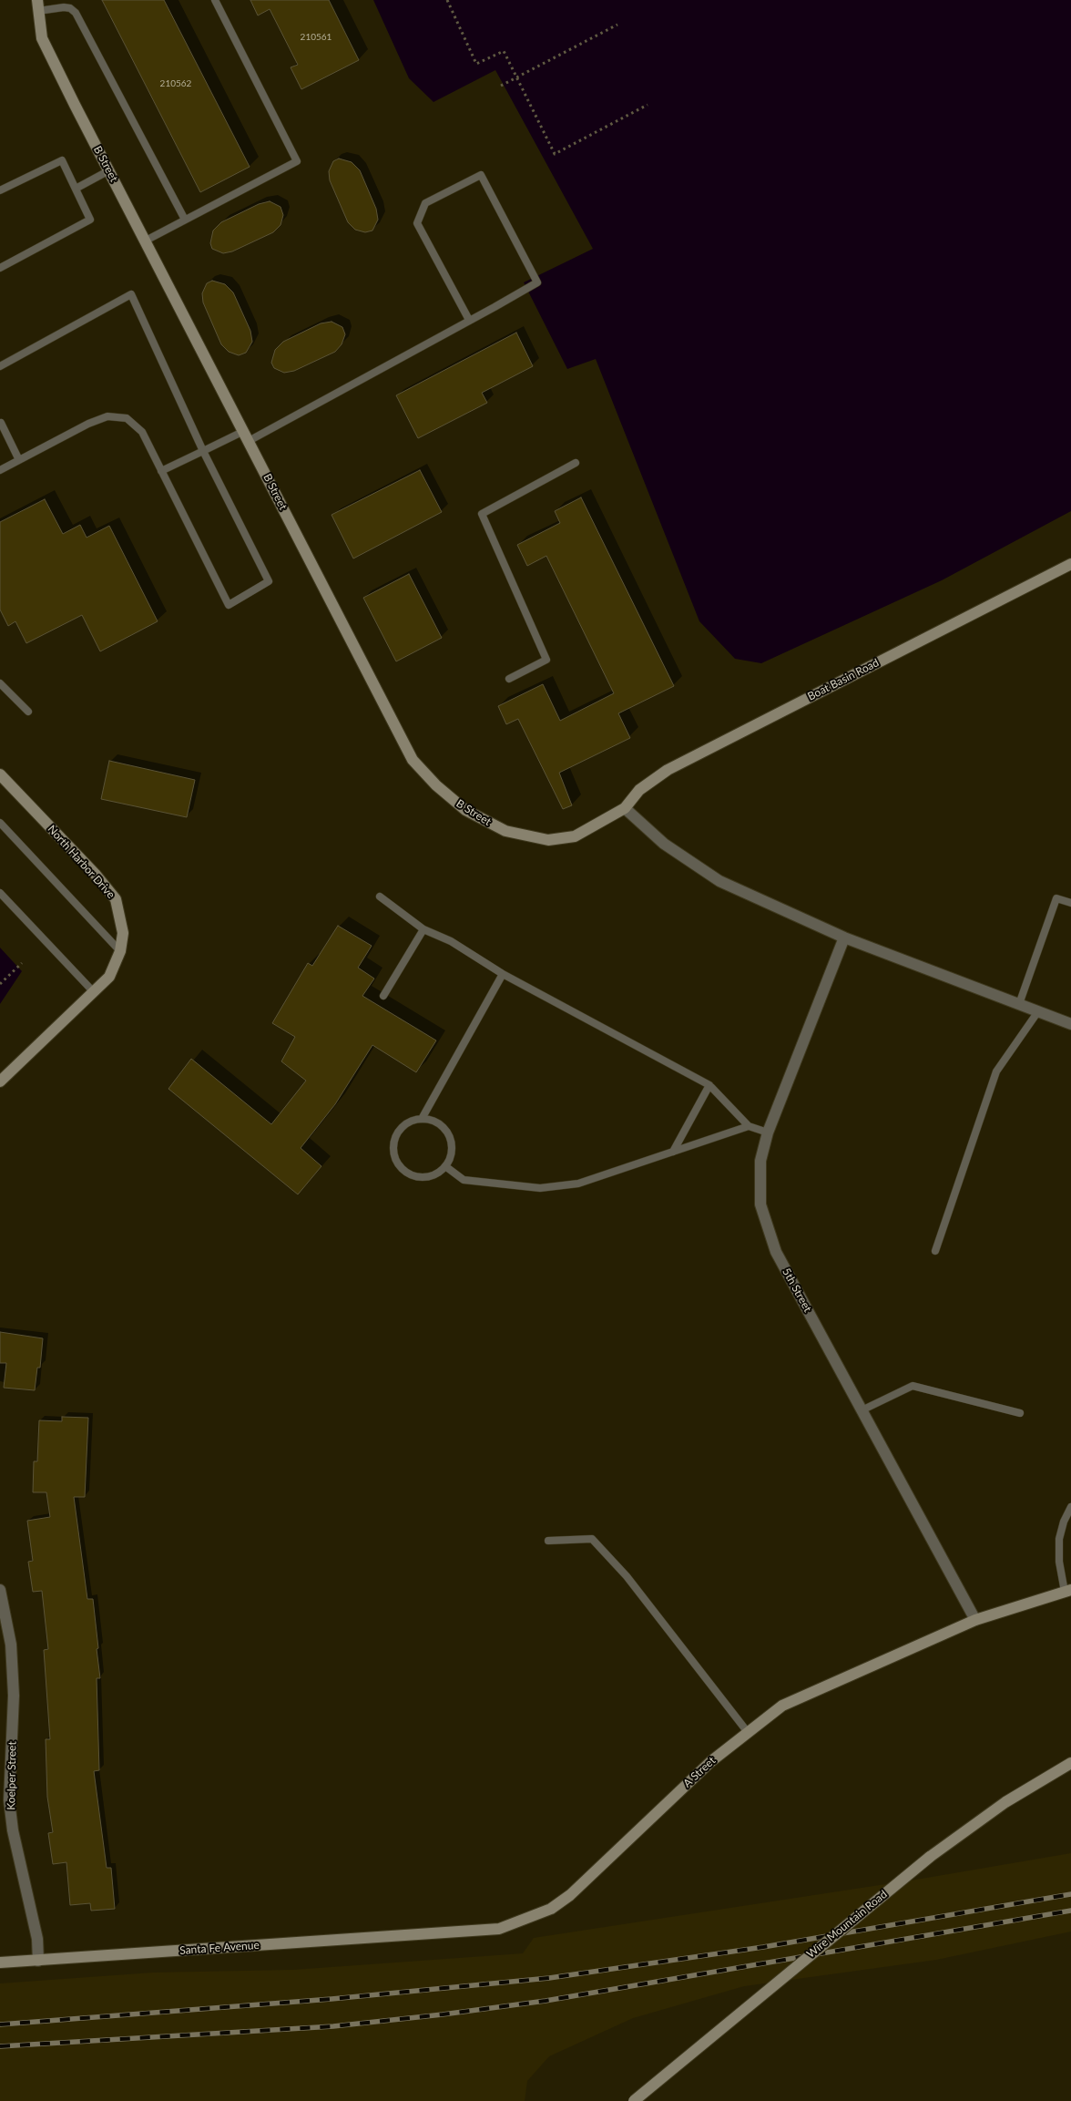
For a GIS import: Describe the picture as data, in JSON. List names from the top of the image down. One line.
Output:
{"streets":{"street":["B Street","Boat Basin Road","North Harbor Drive","5th Street","A Street","Koelper Street","Wire Mountain Road","Santa Fe Avenue"]},"crossings":[["B Street","Boat Basin Road"],["5th Street","A Street"],["A Street","Santa Fe Avenue"],["Koelper Street","Santa Fe Avenue"]],"house_numbers":["210561","210562"]}
